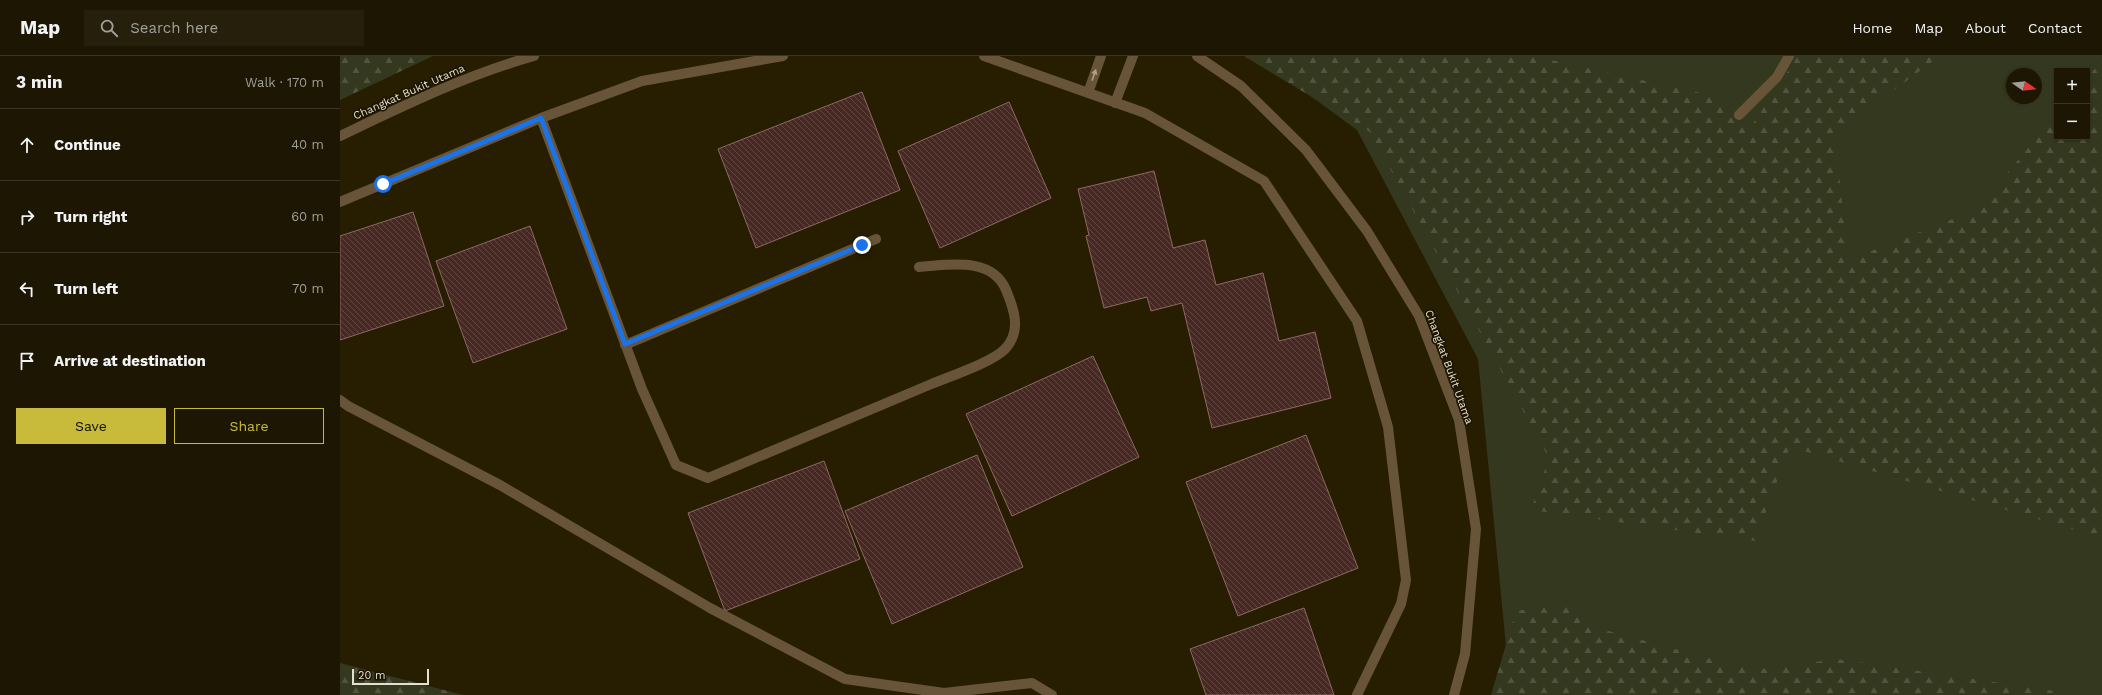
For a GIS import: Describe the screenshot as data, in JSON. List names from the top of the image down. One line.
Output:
{"streets":{"street":["Changkat Bukit Utama"]},"scale_bar":"20 m","north":"right","page":{"header":"Map","search":"Search here","nav":["Home","Map","About","Contact"],"heading":["3 min","Walk · 170 m"],"map_buttons":["+","−"],"list":[["Continue","40 m"],["Turn right","60 m"],["Turn left","70 m"],"Arrive at destination"],"buttons":["Save","Share"],"scale":"20 m"}}
